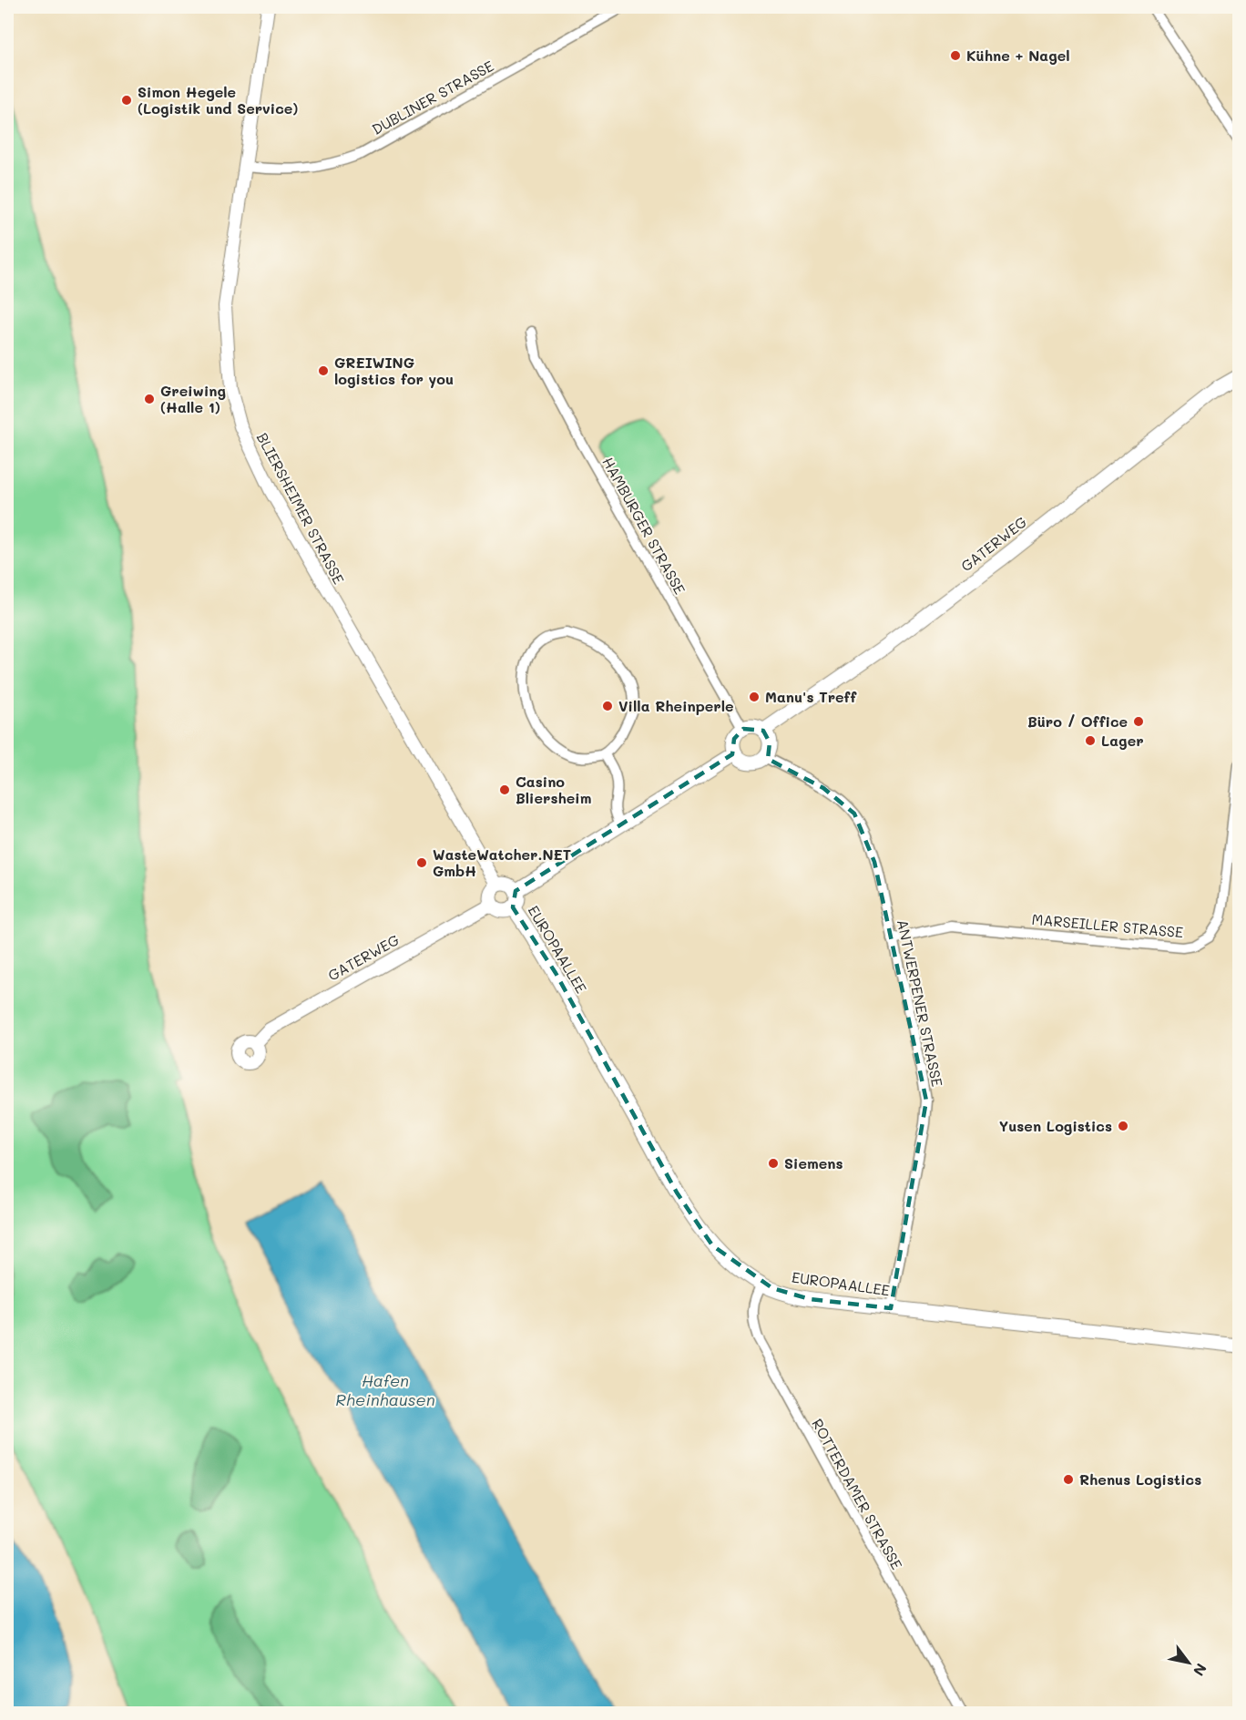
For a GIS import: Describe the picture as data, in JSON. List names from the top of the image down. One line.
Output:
{"streets":{"main road":["GATERWEG","EUROPAALLEE"],"street":["DUBLINER STRASSE","BLIERSHEIMER STRASSE","HAMBURGER STRASSE","MARSEILLER STRASSE","ANTWERPENER STRASSE","ROTTERDAMER STRASSE"]},"crossings":[["DUBLINER STRASSE","BLIERSHEIMER STRASSE"],["BLIERSHEIMER STRASSE","GATERWEG"],["BLIERSHEIMER STRASSE","EUROPAALLEE"],["HAMBURGER STRASSE","GATERWEG"],["HAMBURGER STRASSE","ANTWERPENER STRASSE"],["GATERWEG","EUROPAALLEE"],["GATERWEG","ANTWERPENER STRASSE"],["MARSEILLER STRASSE","ANTWERPENER STRASSE"],["EUROPAALLEE","ANTWERPENER STRASSE"],["EUROPAALLEE","ROTTERDAMER STRASSE"]],"water":["Hafen Rheinhausen"],"places":["Kühne + Nagel","Simon Hegele (Logistik und Service)","GREIWING logistics for you","Greiwing (Halle 1)","Manu's Treff","Villa Rheinperle","Büro / Office","Lager","Casino Bliersheim","WasteWatcher.NET GmbH","Yusen Logistics","Siemens","Rhenus Logistics"],"north":"bottom right"}
